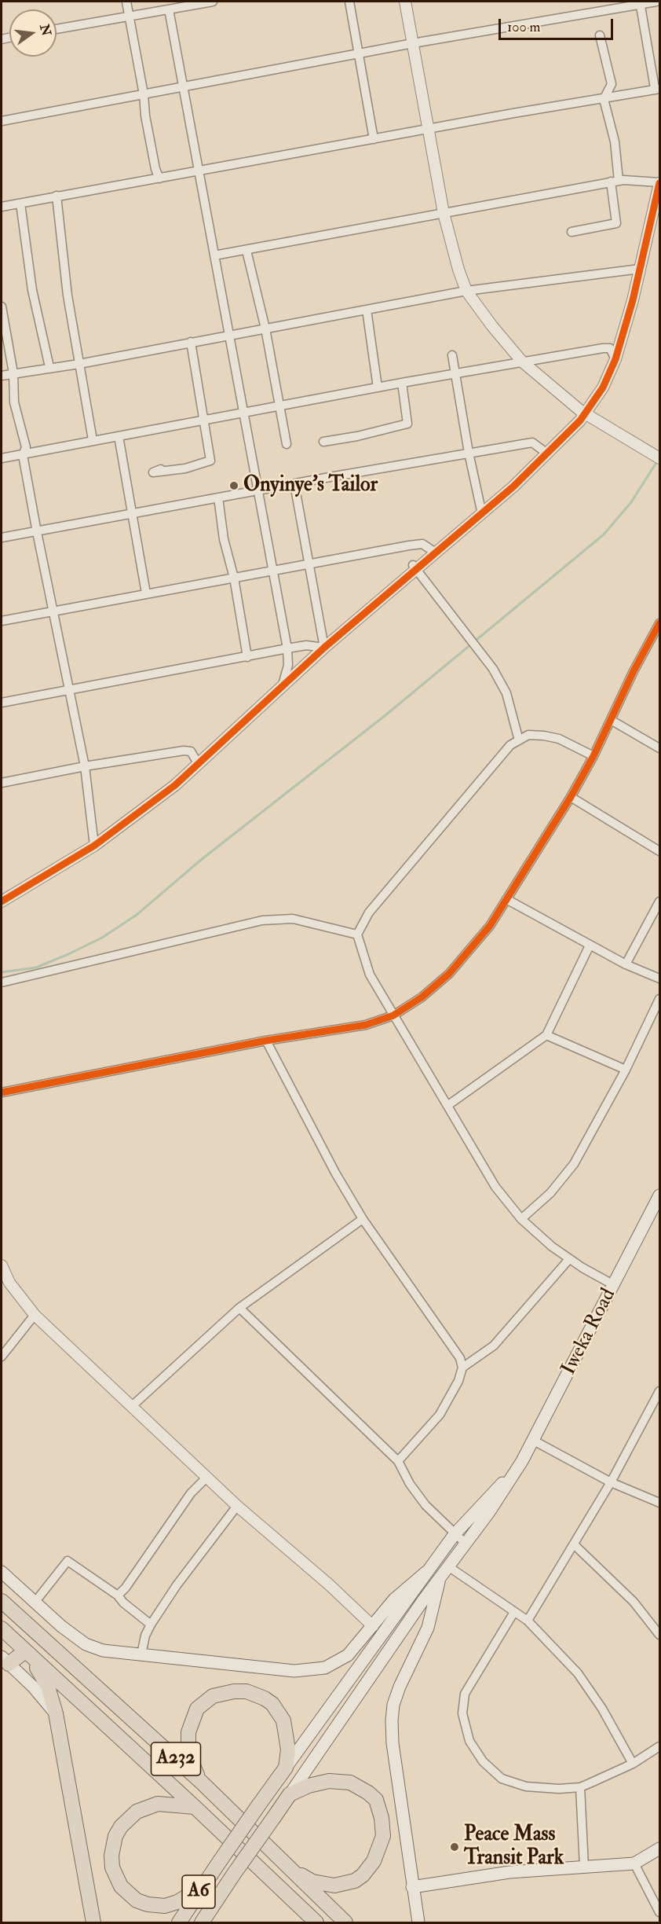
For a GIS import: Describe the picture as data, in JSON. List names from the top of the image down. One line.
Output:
{"streets":{"highway":["A232","A6"],"main road":["Iweka Road"]},"places":["Onyinye's Tailor","Peace Mass Transit Park"],"scale_bar":"100 m","north":"right"}
